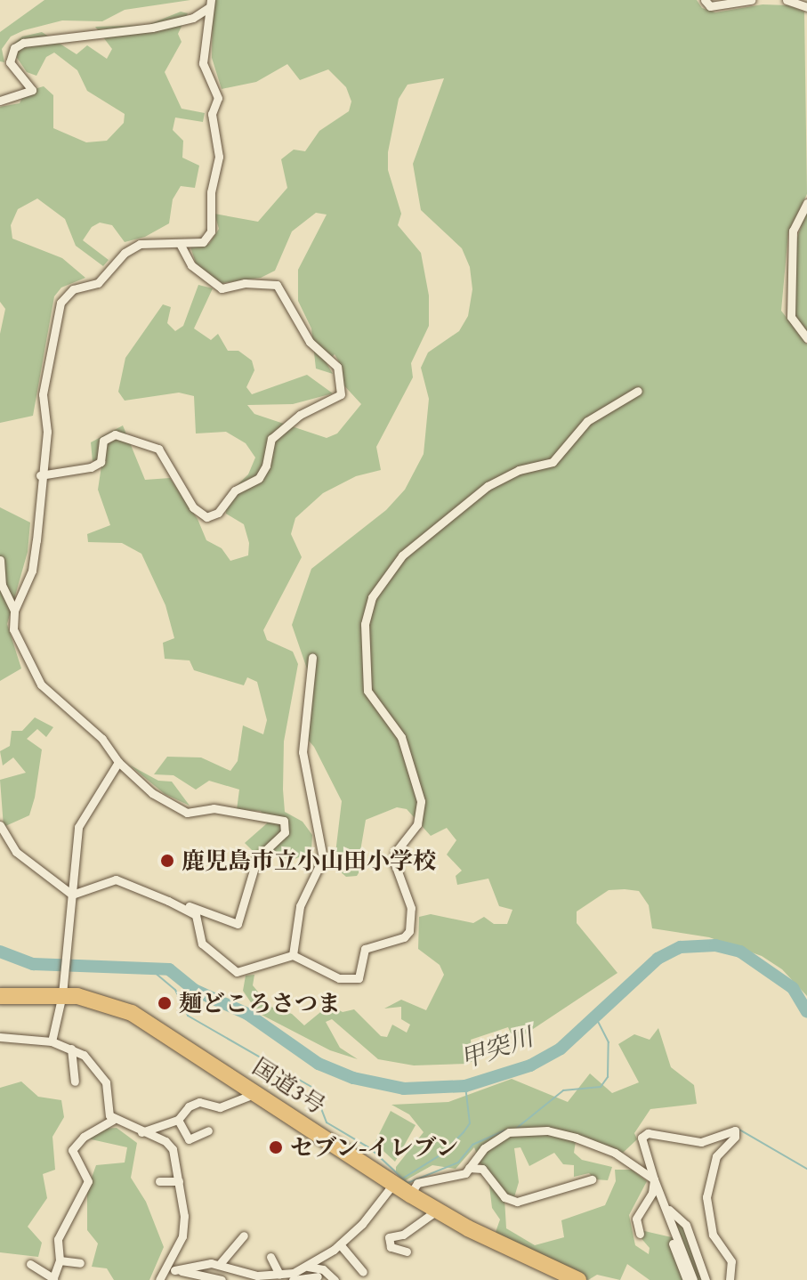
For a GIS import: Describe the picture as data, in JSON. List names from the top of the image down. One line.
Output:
{"streets":{"highway":["国道3号"]},"water":["甲突川"],"places":["鹿児島市立小山田小学校","麺どころさつま","セブン-イレブン"]}
